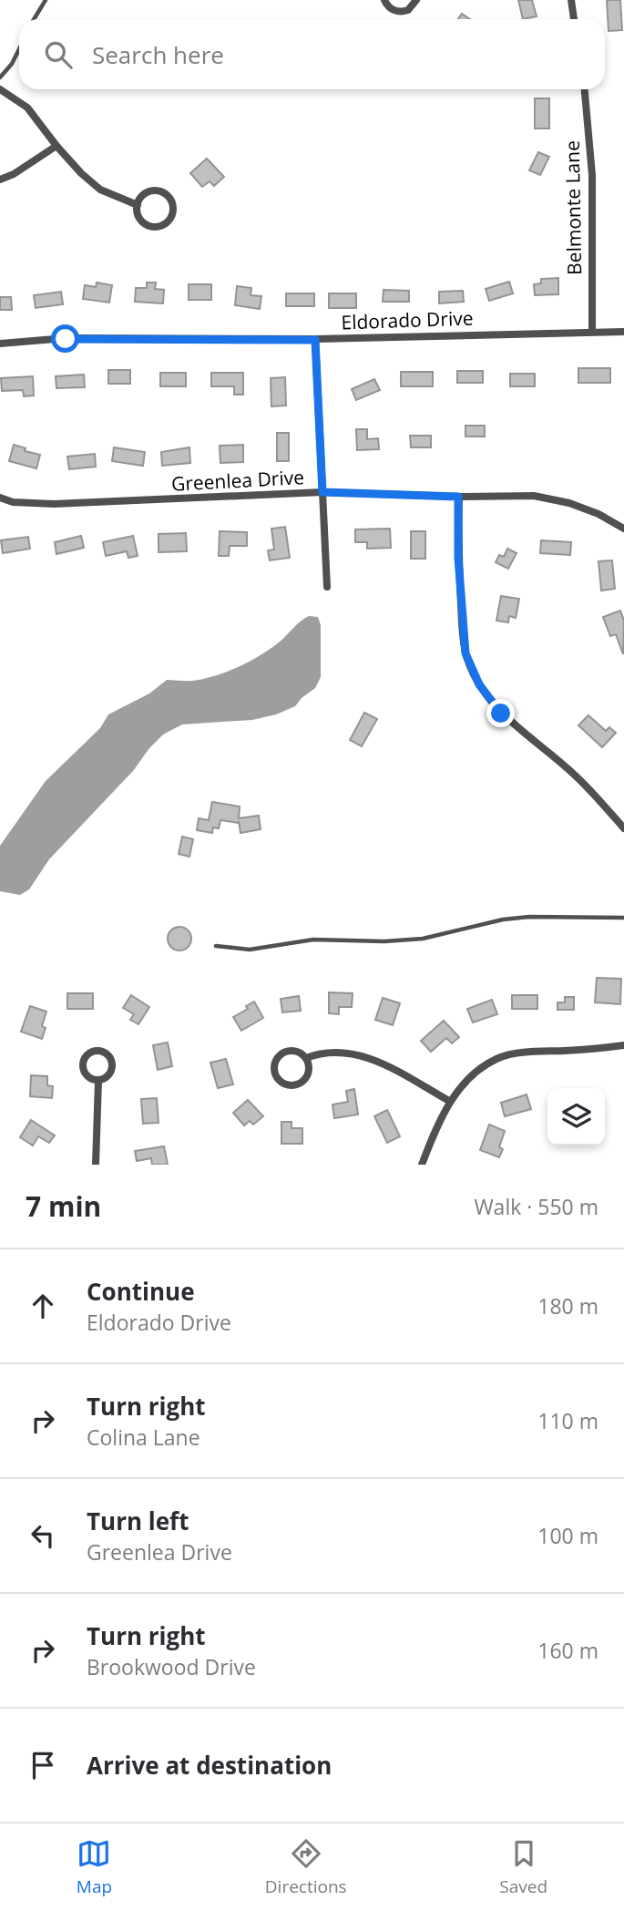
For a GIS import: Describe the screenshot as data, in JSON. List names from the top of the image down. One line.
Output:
{"streets":{"street":["Belmonte Lane","Eldorado Drive","Greenlea Drive"]},"crossings":[["Belmonte Lane","Eldorado Drive"]],"page":{"search":"Search here","heading":["7 min","Walk · 550 m"],"list":[["Continue","Eldorado Drive","180 m"],["Turn right","Colina Lane","110 m"],["Turn left","Greenlea Drive","100 m"],["Turn right","Brookwood Drive","160 m"],"Arrive at destination"],"nav":["Map","Directions","Saved"]}}
